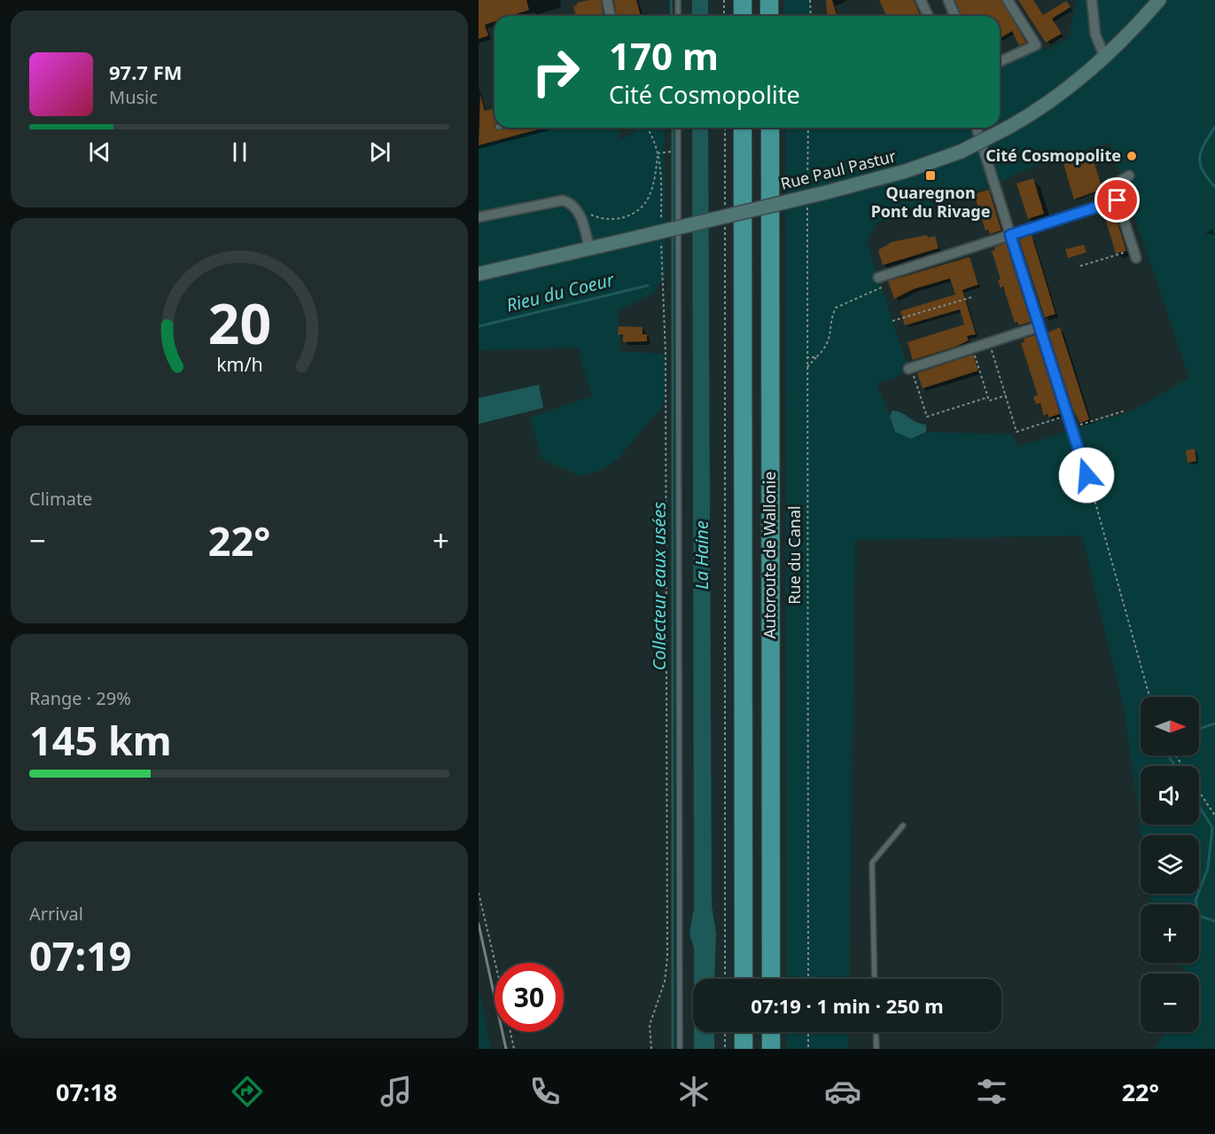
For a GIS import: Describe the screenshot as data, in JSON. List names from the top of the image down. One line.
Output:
{"streets":{"highway":["Autoroute de Wallonie"],"main road":["Rue Paul Pastur"],"path":["Rue du Canal"]},"water":["Rieu du Coeur","La Haine","Collecteur eaux usées"],"places":{"other":["Cité Cosmopolite"],"transit":["Quaregnon Pont du Rivage"]},"north":"right","page":{"turn":["170 m","Cité Cosmopolite"],"song":["97.7 FM","Music"],"tile":["Climate",["Range · 29%","145 km"],["Arrival","07:19"]],"heat":["−","22°","+"],"map_buttons":["+","−"],"limit":"30","trip":"07:19 · 1 min · 250 m","tabs":["07:18","22°"],"gauge":["20","km/h"]}}
